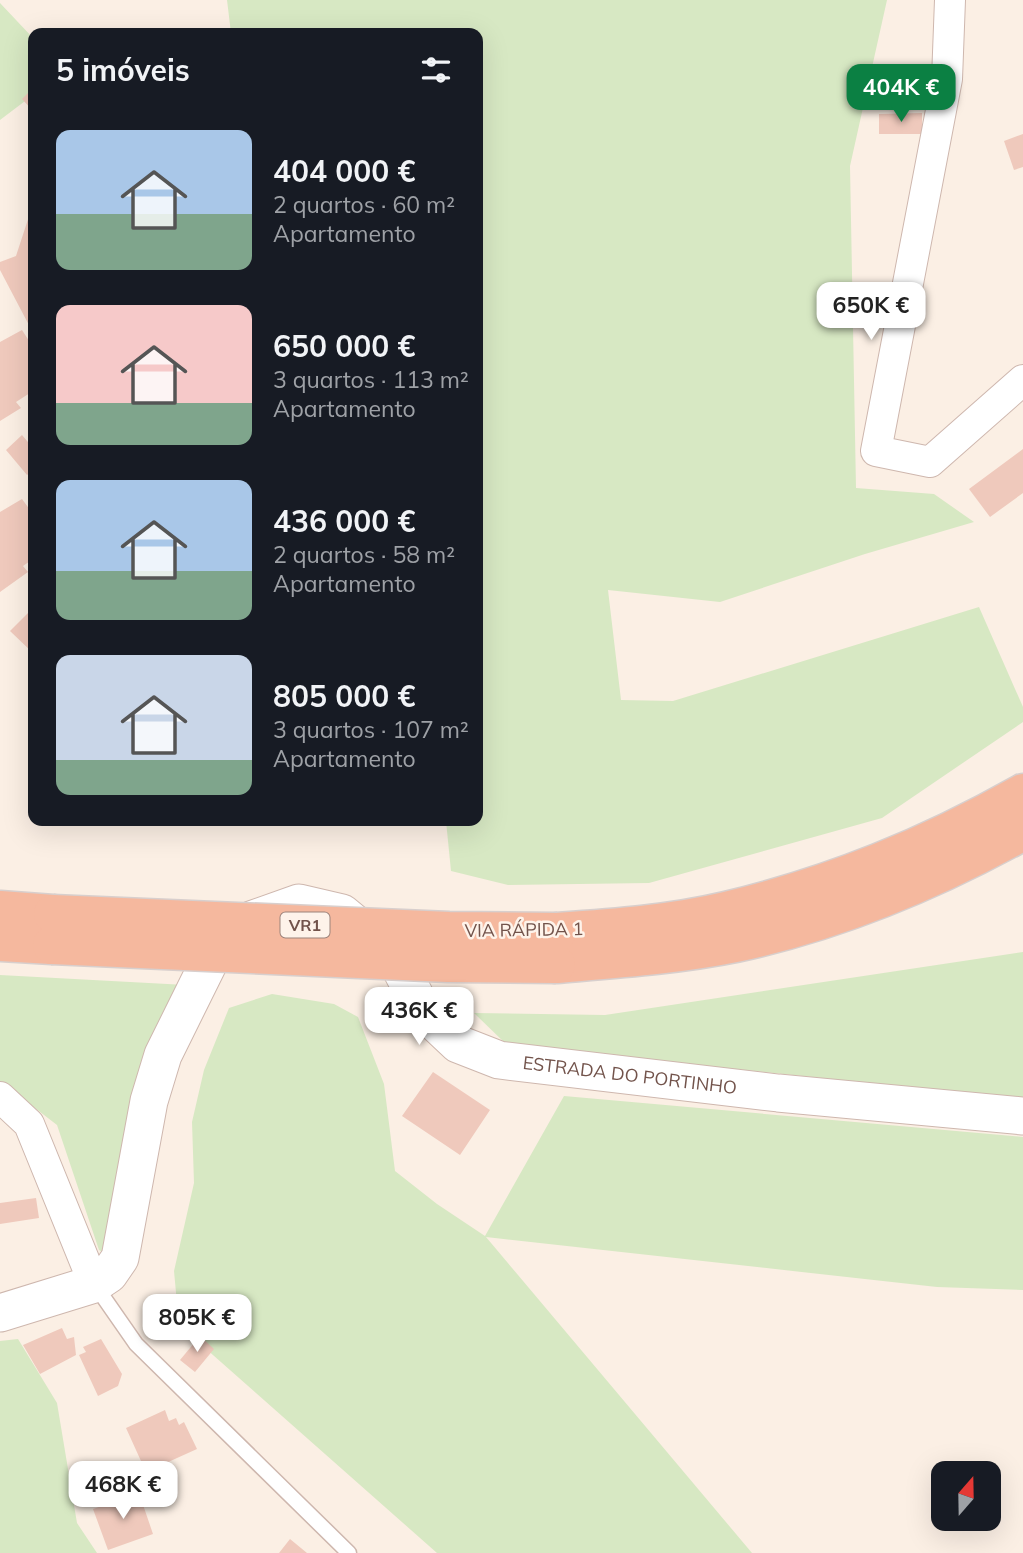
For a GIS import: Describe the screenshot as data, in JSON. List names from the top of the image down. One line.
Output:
{"streets":{"highway":["VR1","VIA RÁPIDA 1"],"street":["ESTRADA DO PORTINHO"]},"north":"top","page":{"heading":"5 imóveis","price":["404K €","650K €","436K €","805K €","468K €"],"list":[{"name":"404 000 €","note":"2 quartos · 60 m² · Apartamento"},{"name":"650 000 €","note":"3 quartos · 113 m² · Apartamento"},{"name":"436 000 €","note":"2 quartos · 58 m² · Apartamento"},{"name":"805 000 €","note":"3 quartos · 107 m² · Apartamento"}]}}
